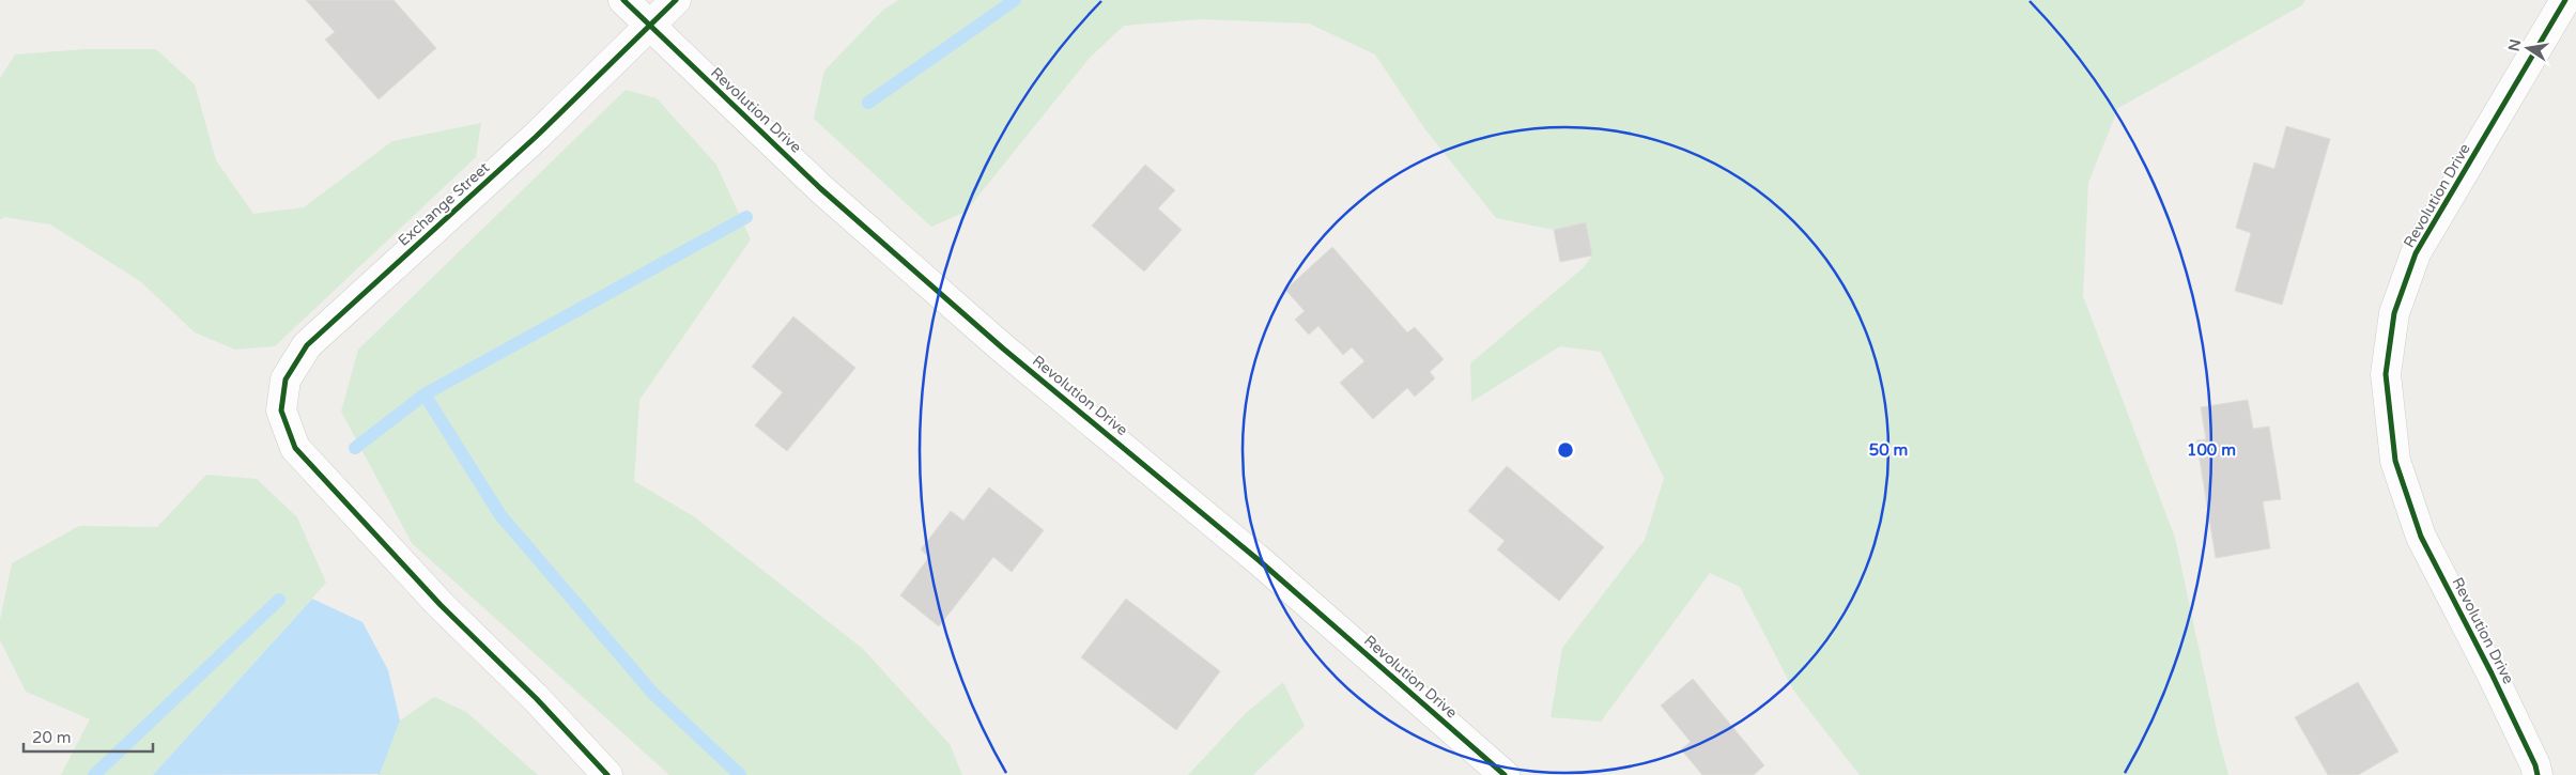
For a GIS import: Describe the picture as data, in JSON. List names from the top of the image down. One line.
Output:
{"streets":{"street":["Revolution Drive","Exchange Street"]},"crossings":[["Revolution Drive","Exchange Street"]],"scale_bar":"20 m","north":"left","rings":["50 m","100 m"]}
